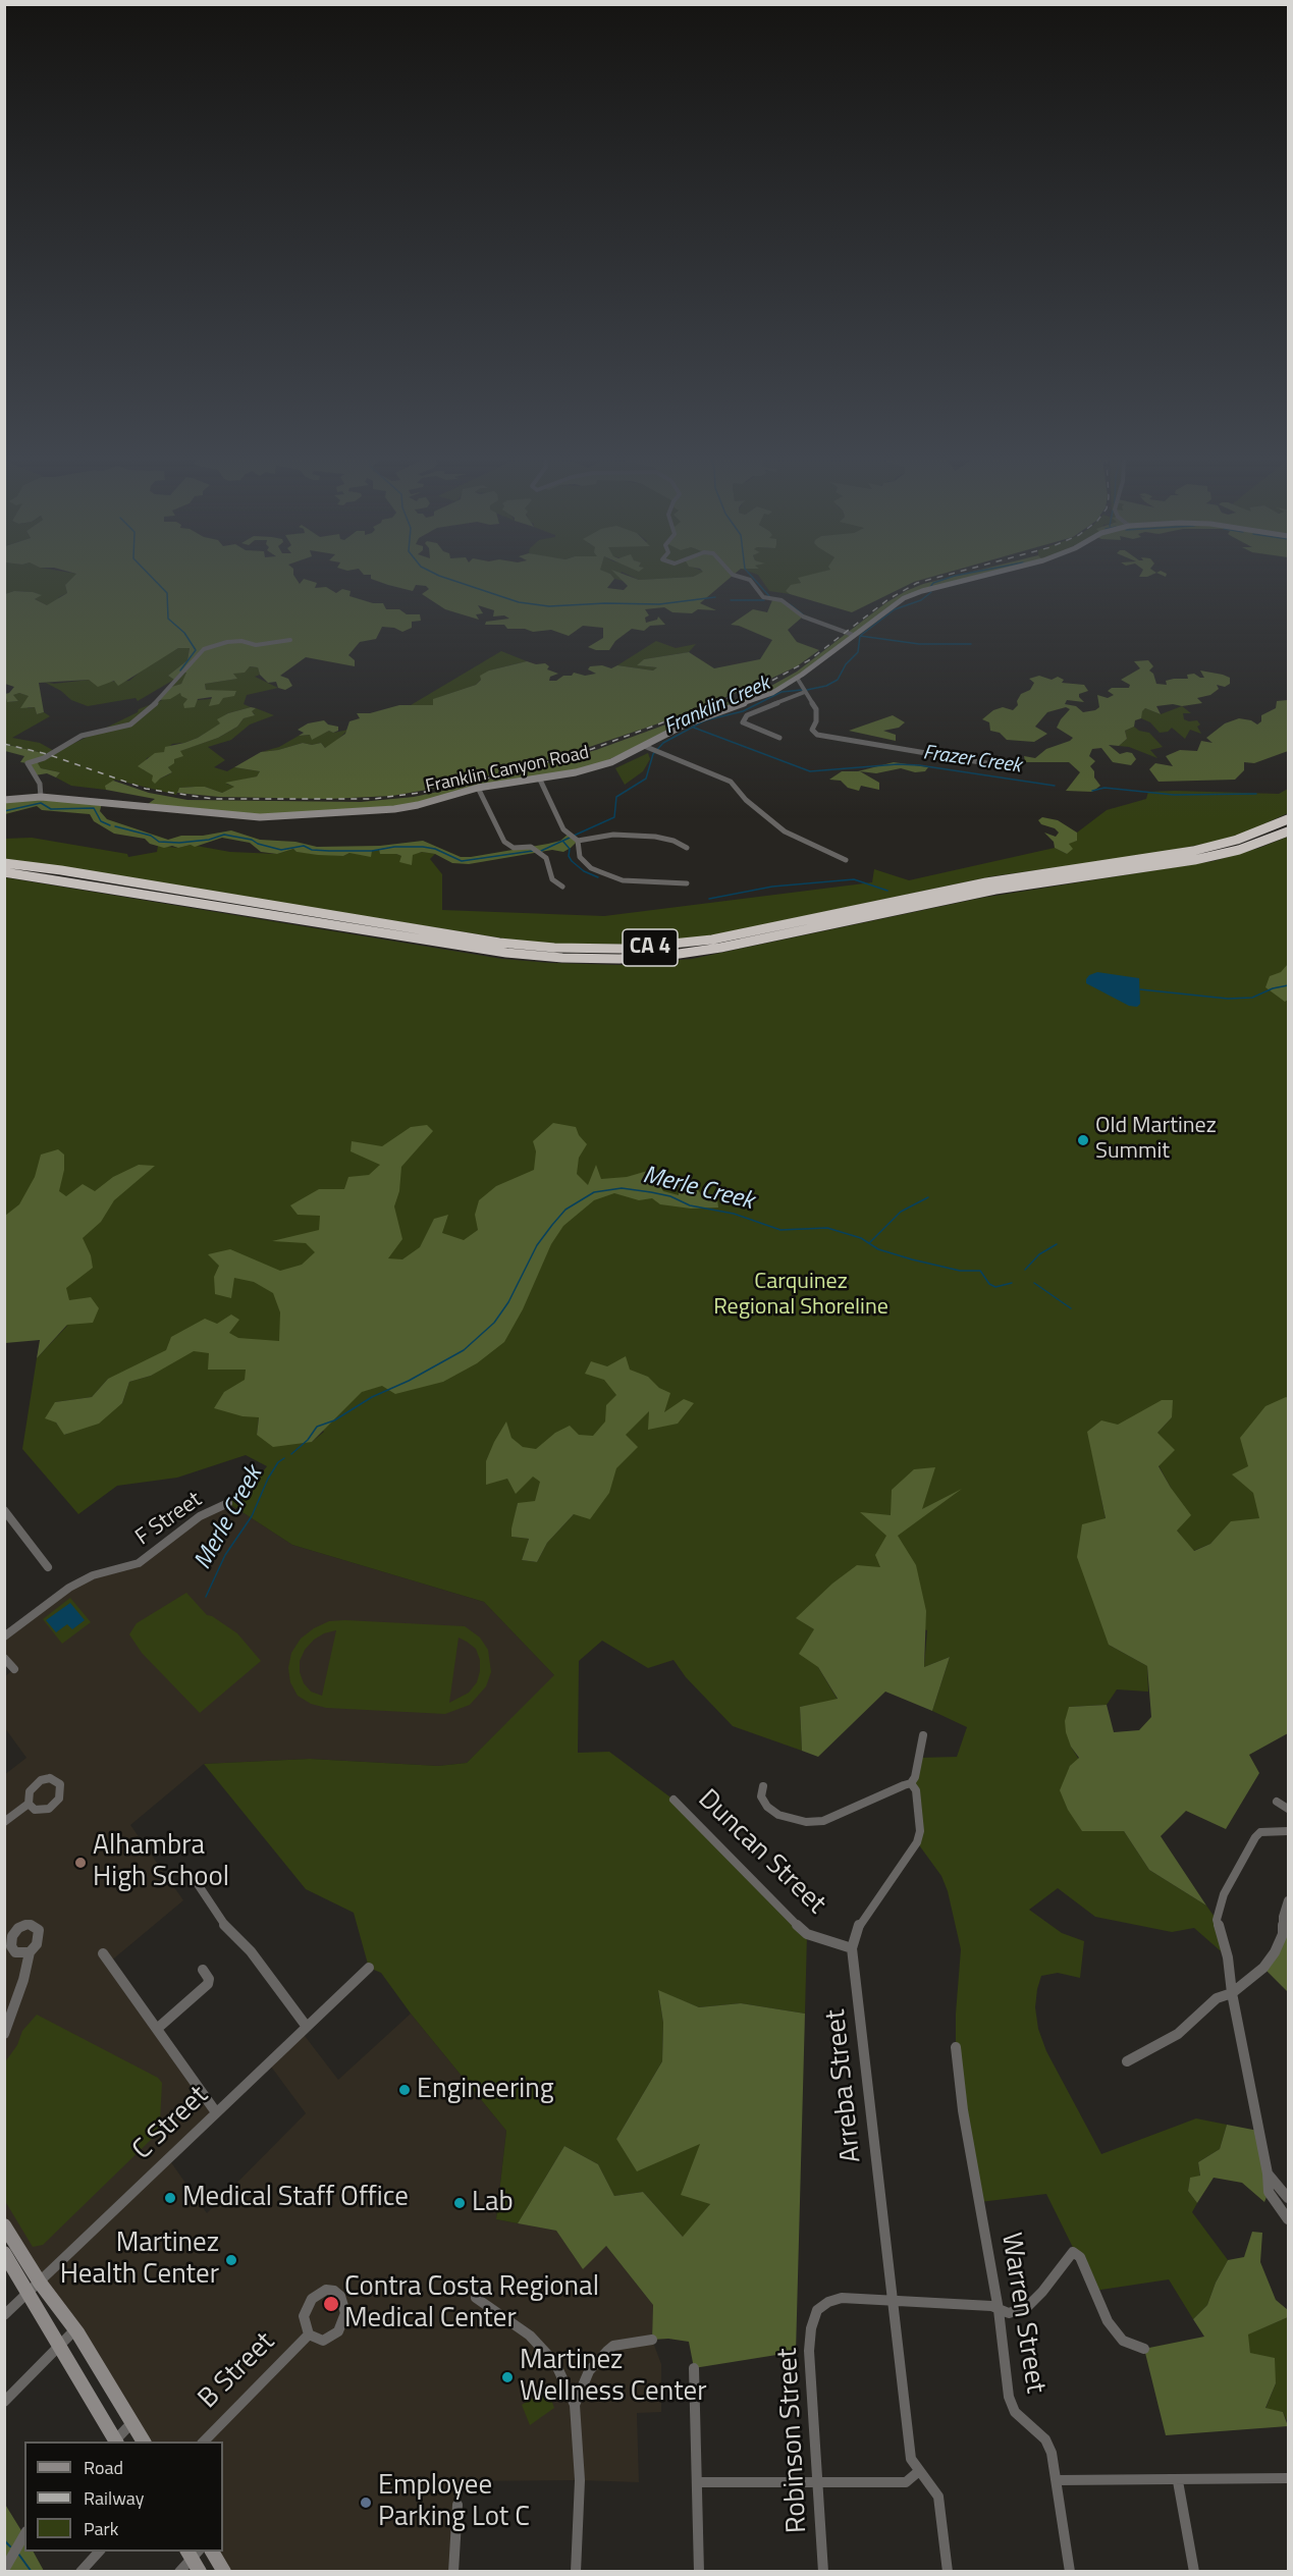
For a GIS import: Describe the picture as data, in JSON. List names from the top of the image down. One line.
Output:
{"streets":{"highway":["CA 4"],"street":["Franklin Canyon Road","F Street","Duncan Street","Arreba Street","C Street","Warren Street","B Street","Robinson Street"]},"crossings":[["Duncan Street","Arreba Street"],["Arreba Street","Robinson Street"],["Warren Street","Robinson Street"]],"water":["Franklin Creek","Frazer Creek","Merle Creek"],"parks":["Carquinez Regional Shoreline"],"places":["Old Martinez Summit","Alhambra High School","Engineering","Medical Staff Office","Lab","Martinez Health Center","Contra Costa Regional Medical Center","Martinez Wellness Center","Employee Parking Lot C"],"legend":["Road","Railway","Park"]}
